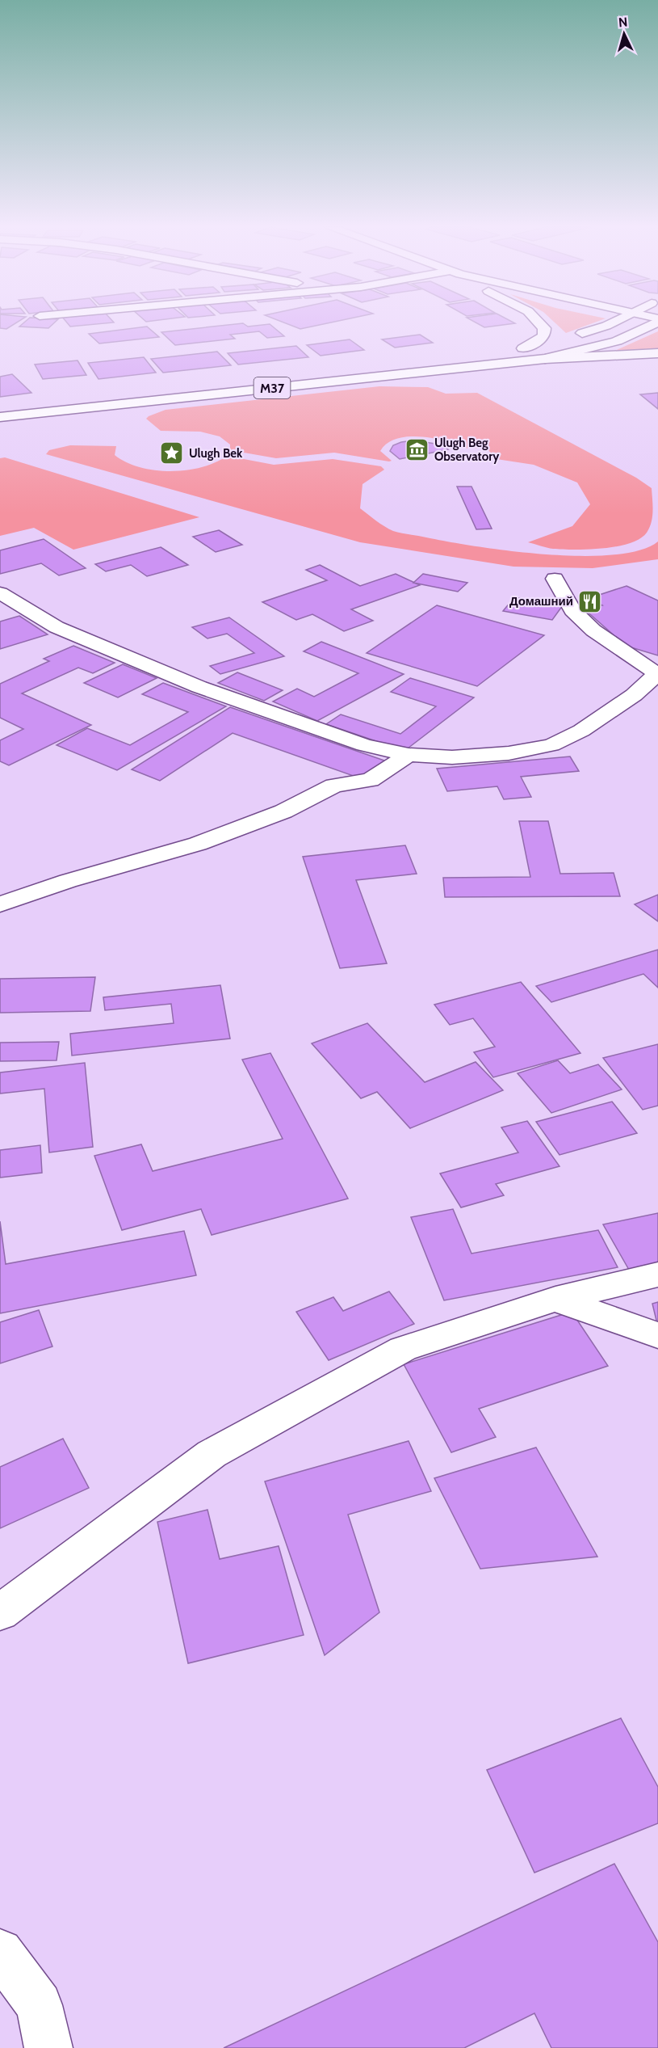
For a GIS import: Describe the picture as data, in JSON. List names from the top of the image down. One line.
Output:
{"streets":{"main road":["M37"]},"places":{"museum":["Ulugh Beg Observatory"],"place":["Ulugh Bek"],"restaurant":["Домашний"]},"north":"top"}
